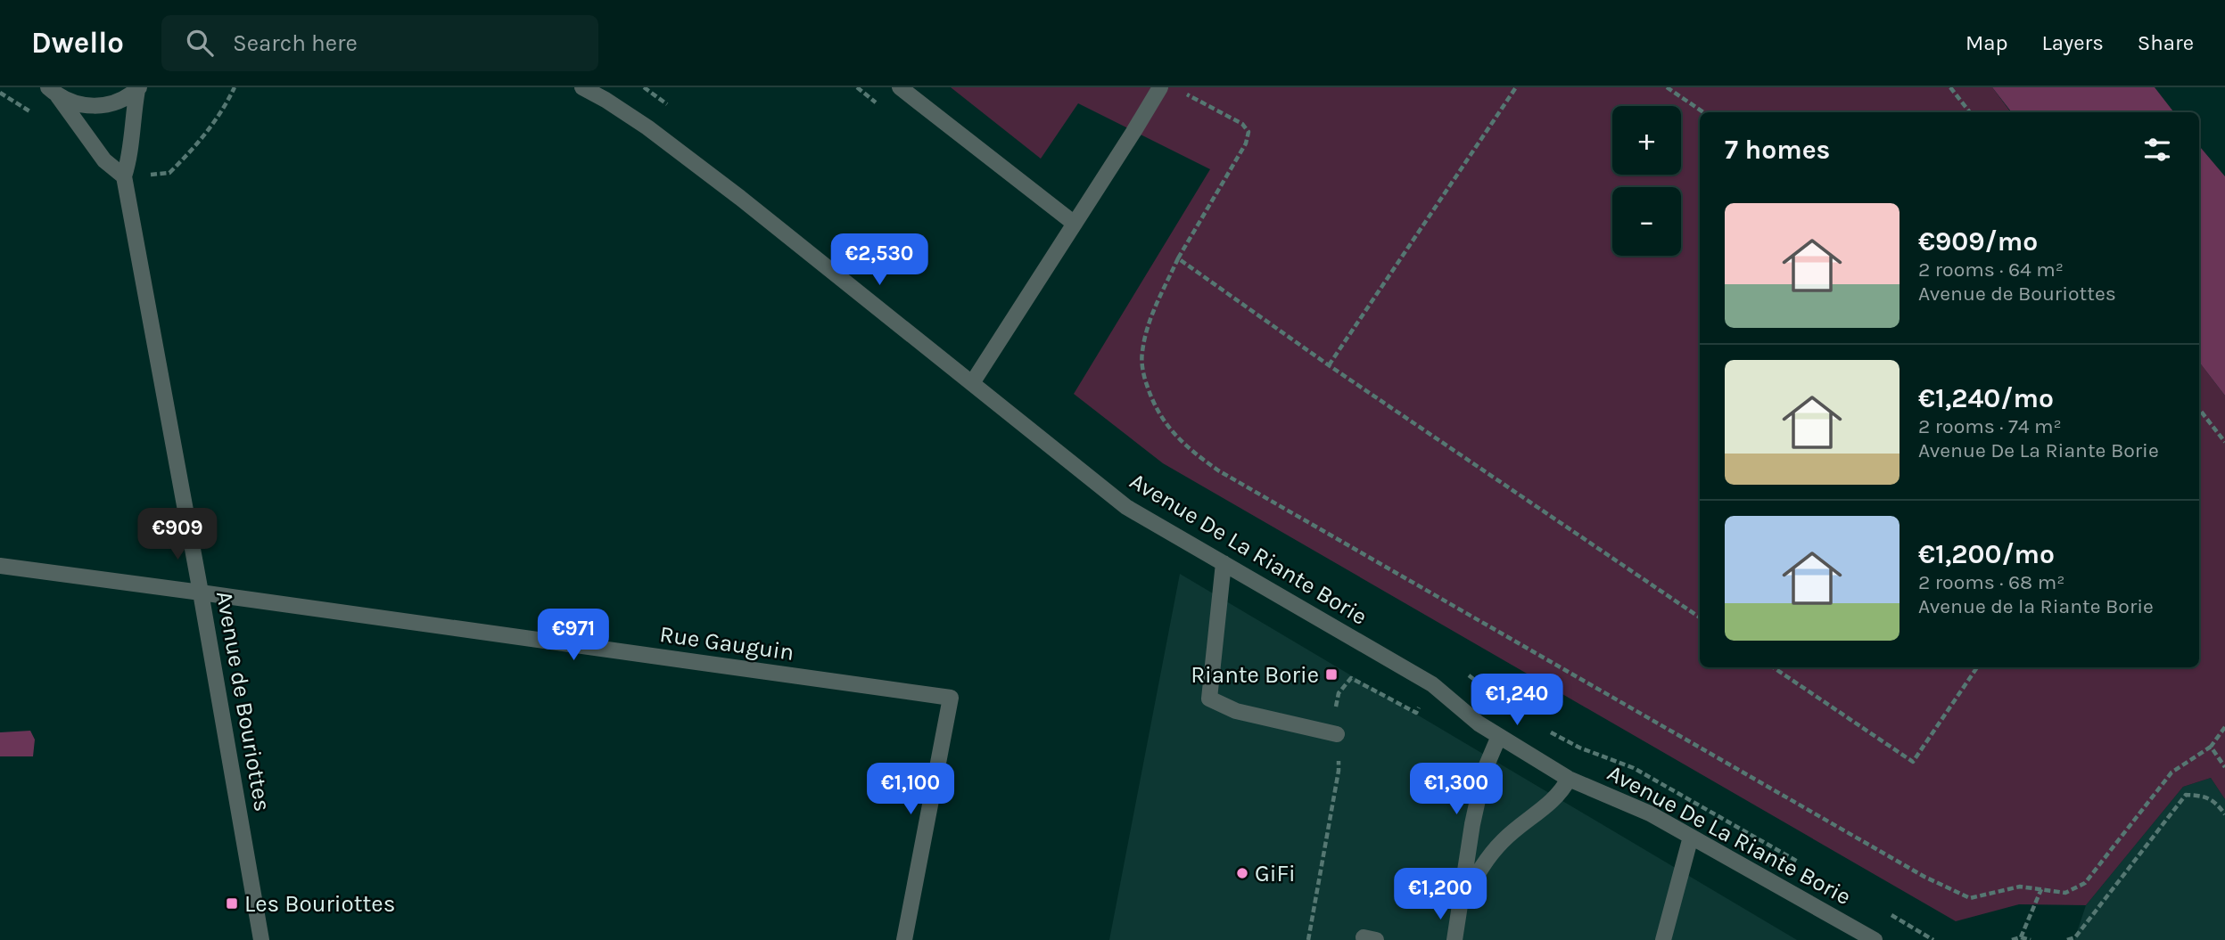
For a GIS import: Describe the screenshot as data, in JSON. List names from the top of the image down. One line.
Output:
{"streets":{"street":["Avenue De La Riante Borie","Rue Gauguin","Avenue de Bouriottes"]},"crossings":[["Rue Gauguin","Avenue de Bouriottes"]],"places":{"transit":["Riante Borie","Les Bouriottes"],"other":["GiFi"]},"page":{"header":"Dwello","search":"Search here","nav":["Map","Layers","Share"],"map_buttons":["+","−"],"heading":"7 homes","list":[{"name":"€909/mo","note":"2 rooms · 64 m² · Avenue de Bouriottes"},{"name":"€1,240/mo","note":"2 rooms · 74 m² · Avenue De La Riante Borie"},{"name":"€1,200/mo","note":"2 rooms · 68 m² · Avenue de la Riante Borie"}],"price":["€2,530","€909","€971","€1,240","€1,100","€1,300","€1,200"]}}
